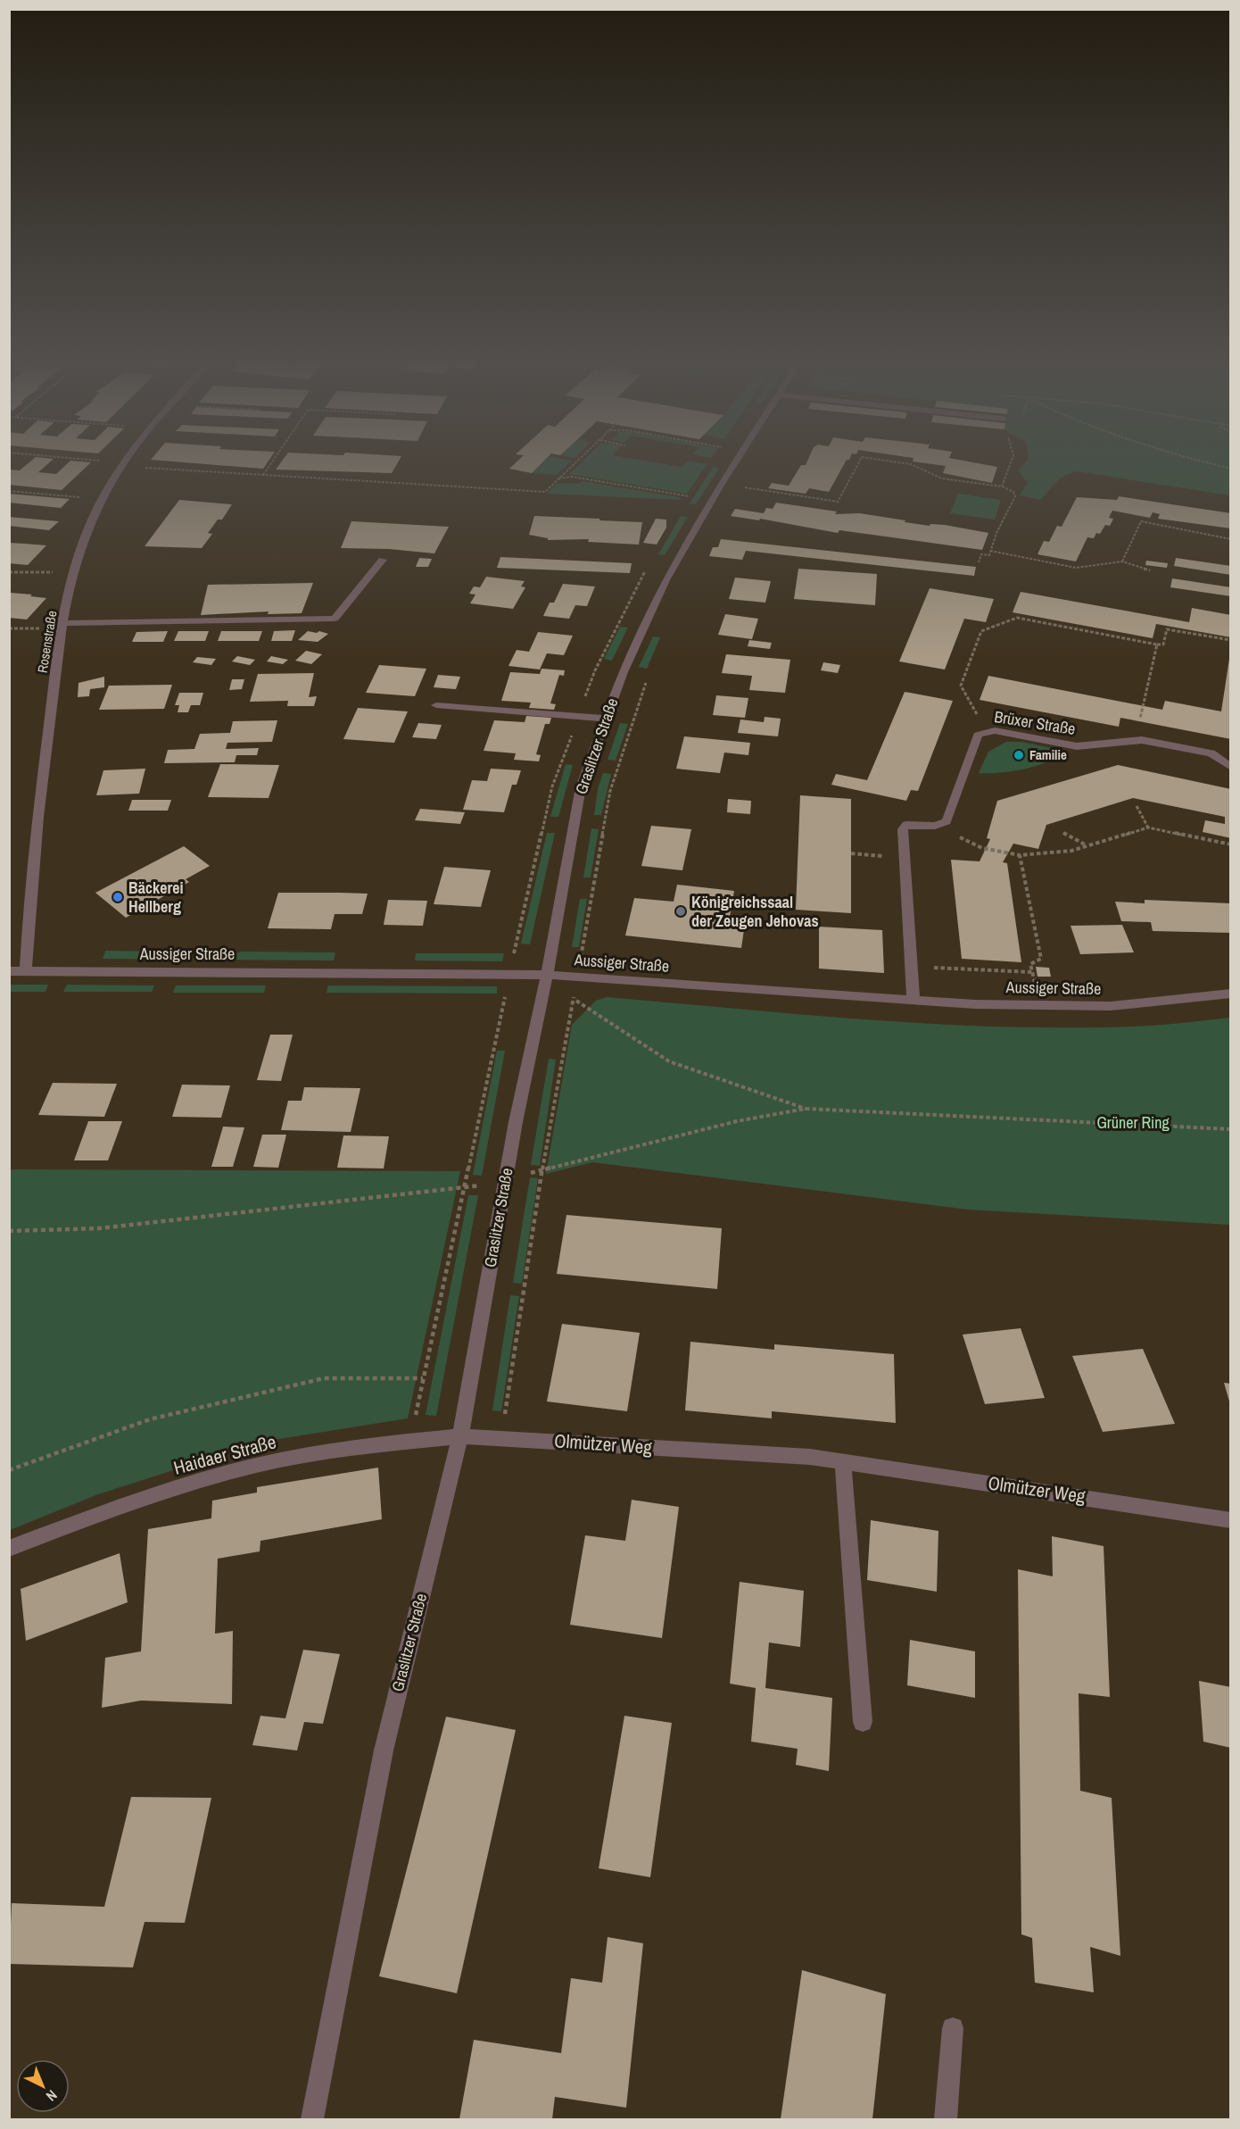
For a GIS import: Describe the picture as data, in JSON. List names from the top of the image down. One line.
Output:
{"streets":{"street":["Rosenstraße","Brüxer Straße","Graslitzer Straße","Aussiger Straße","Olmützer Weg","Haidaer Straße"]},"crossings":[["Rosenstraße","Aussiger Straße"],["Graslitzer Straße","Aussiger Straße"],["Graslitzer Straße","Olmützer Weg"],["Graslitzer Straße","Haidaer Straße"],["Olmützer Weg","Haidaer Straße"]],"parks":["Grüner Ring"],"places":["Familie","Bäckerei Hellberg","Königreichssaal der Zeugen Jehovas"],"north":"bottom right"}
